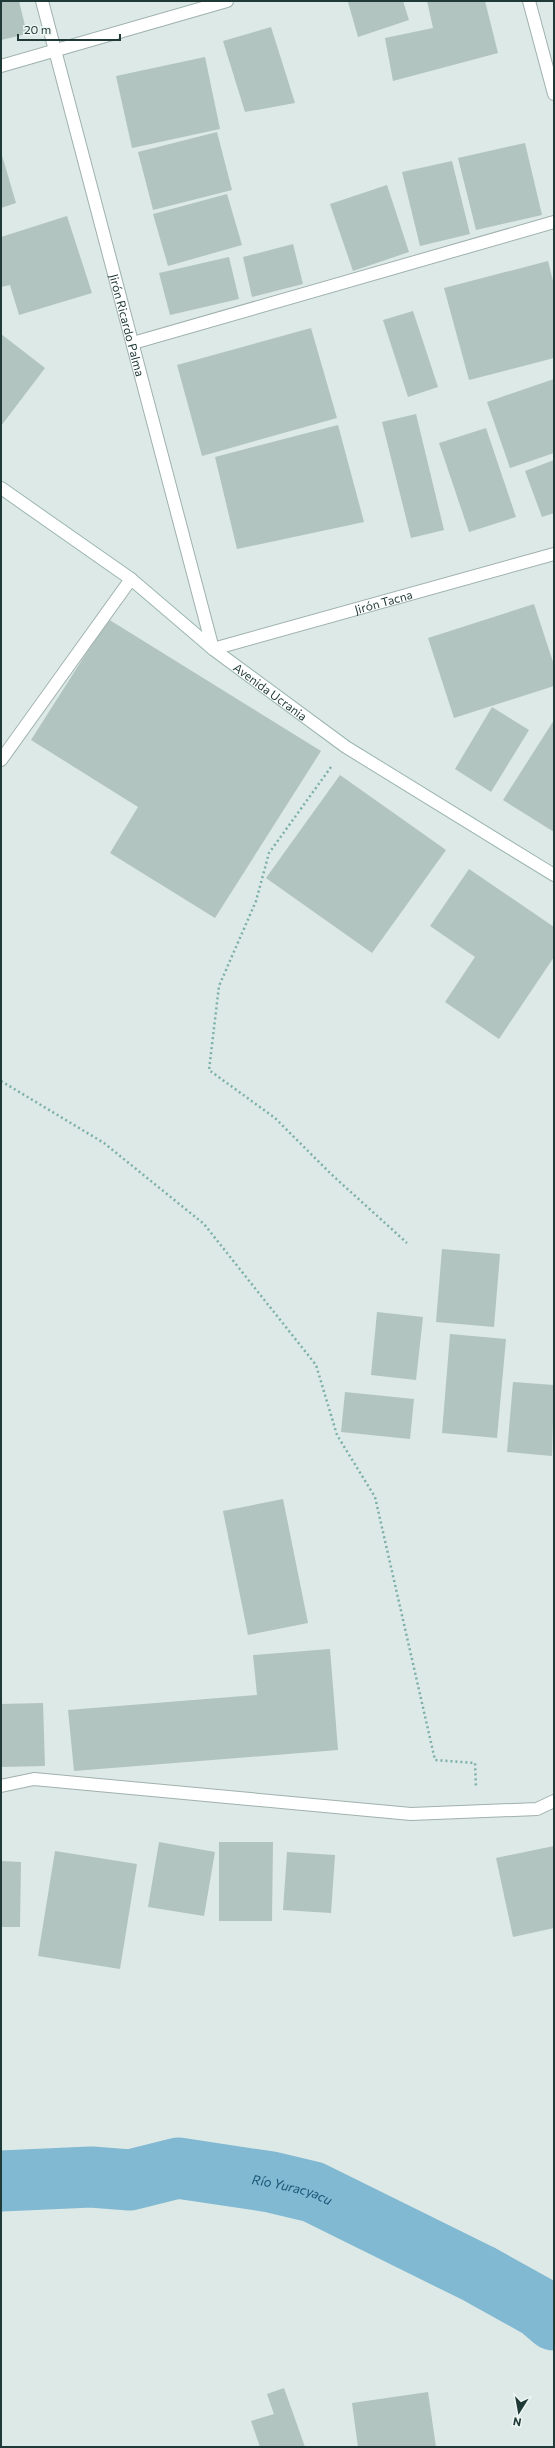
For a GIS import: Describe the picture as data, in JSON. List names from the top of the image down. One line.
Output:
{"streets":{"street":["Jirón Ricardo Palma","Jirón Tacna","Avenida Ucrania"]},"crossings":[["Jirón Ricardo Palma","Jirón Tacna"],["Jirón Ricardo Palma","Avenida Ucrania"],["Jirón Tacna","Avenida Ucrania"]],"water":["Río Yuracyacu"],"scale_bar":"20 m","north":"bottom"}
